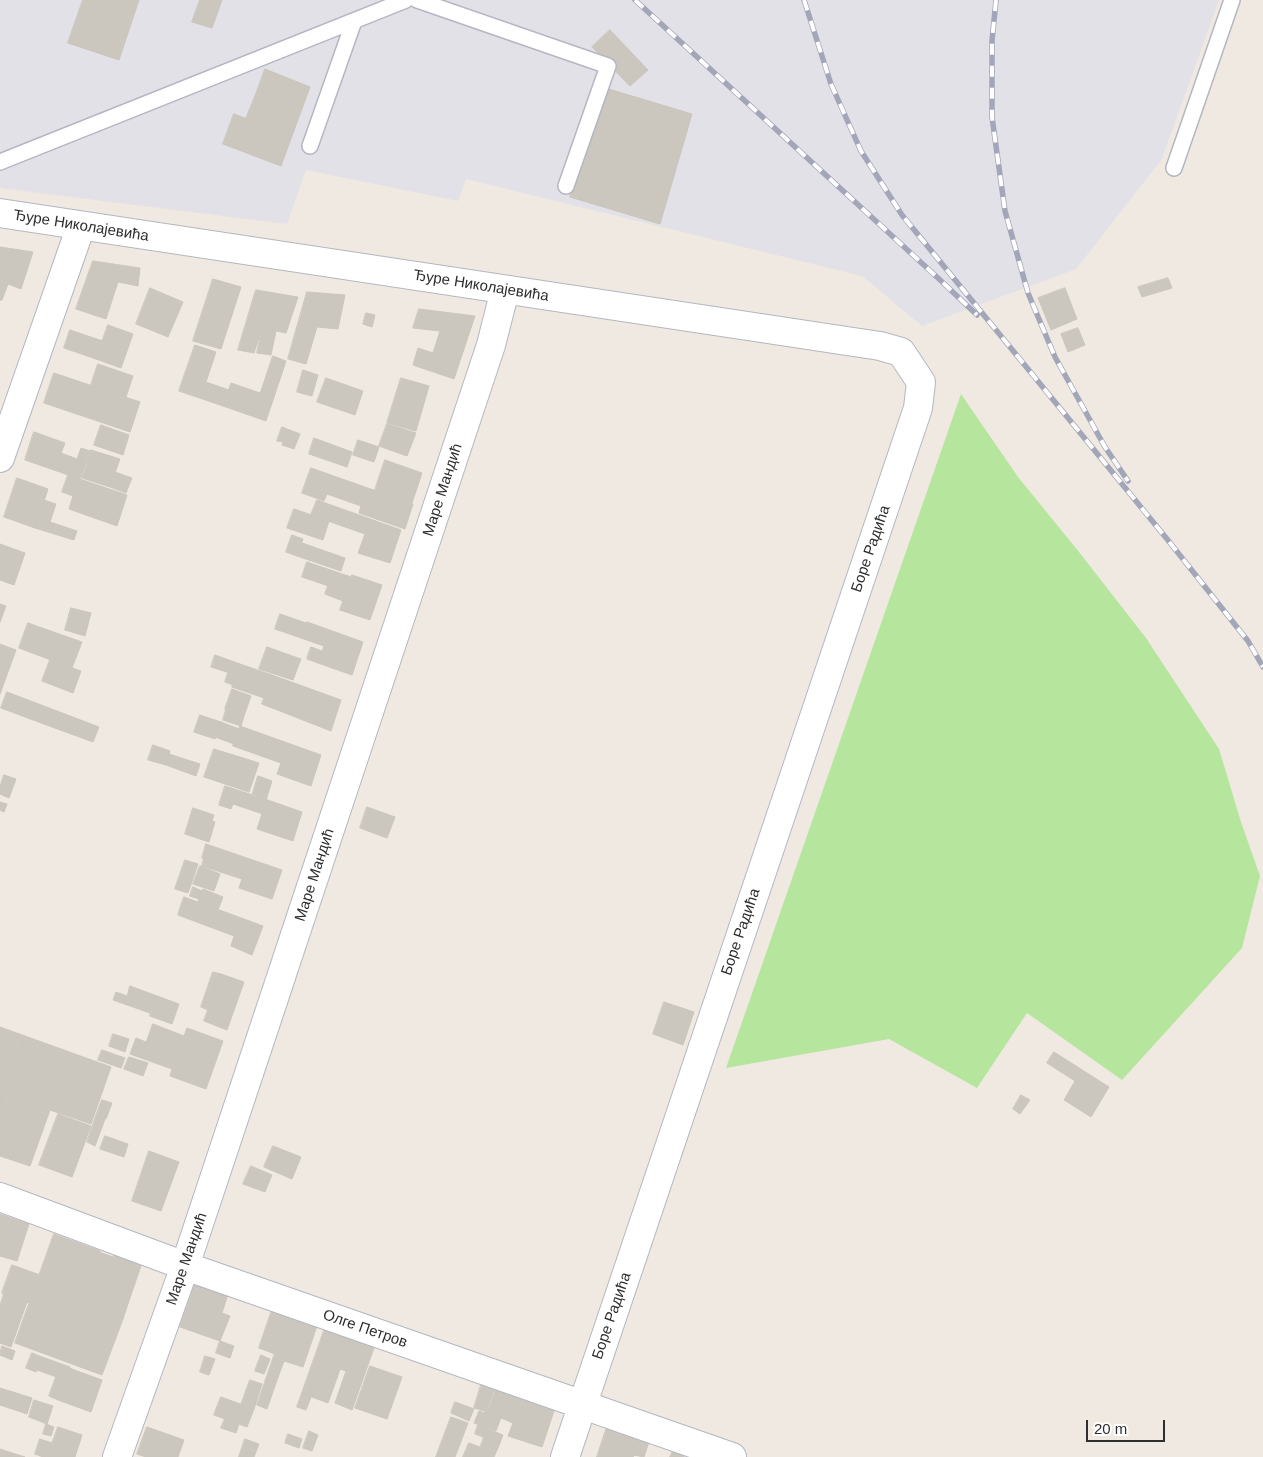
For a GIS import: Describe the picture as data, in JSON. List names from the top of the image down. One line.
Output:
{"streets":{"street":["Ђуре Николајевића","Маре Мандић","Боре Радића","Олге Петров"]},"crossings":[["Ђуре Николајевића","Маре Мандић"],["Ђуре Николајевића","Боре Радића"],["Маре Мандић","Олге Петров"],["Боре Радића","Олге Петров"]],"scale_bar":"20 m"}
